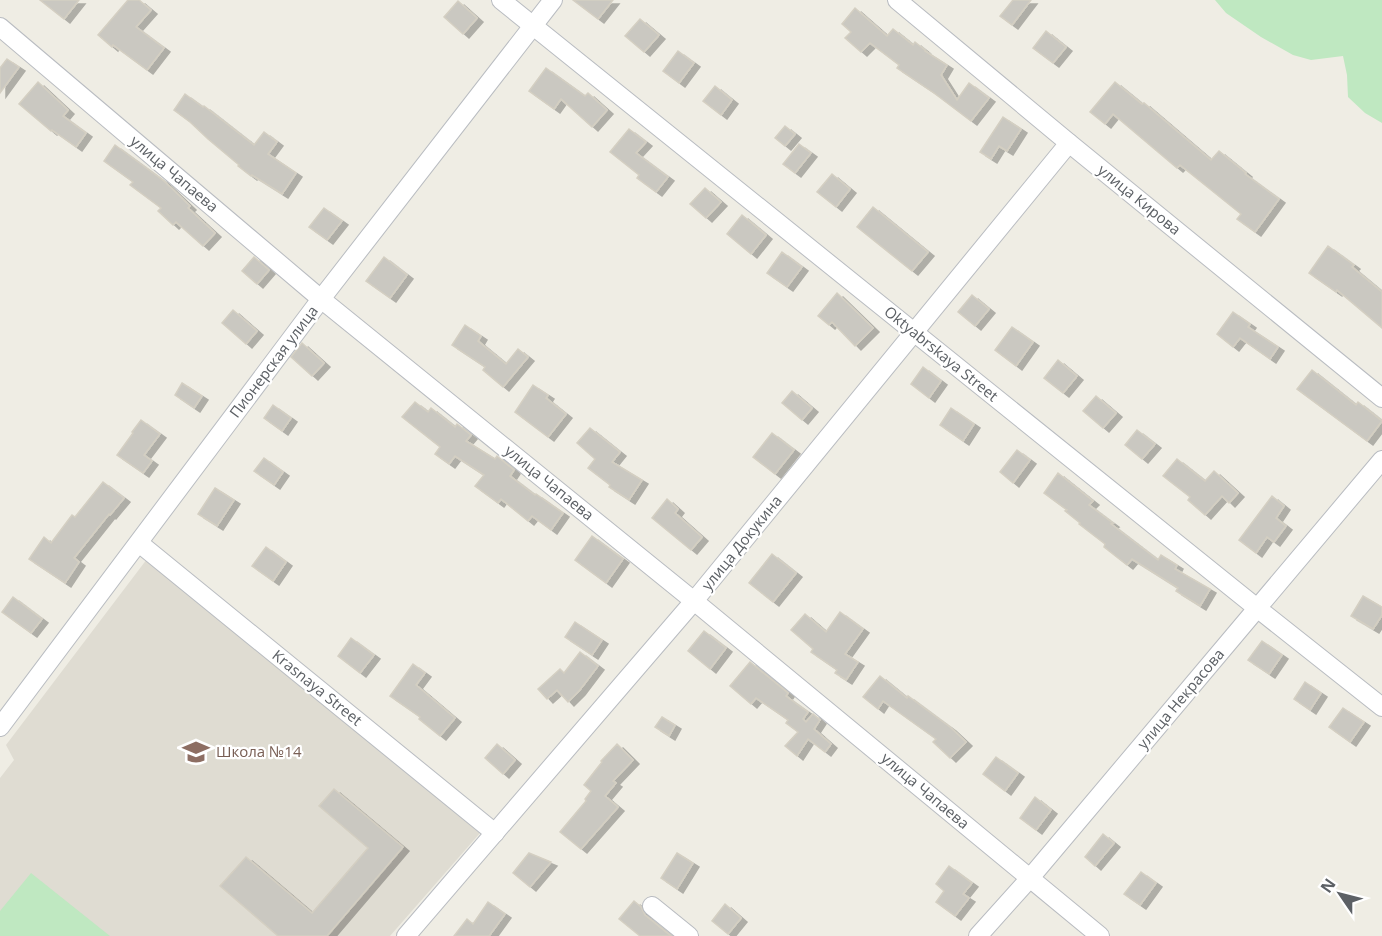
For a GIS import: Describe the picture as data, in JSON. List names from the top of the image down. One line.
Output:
{"streets":{"street":["улица Чапаева","улица Кирова","Oktyabrskaya Street","Пионерская улица","улица Докукина","Krasnaya Street","улица Некрасова"]},"crossings":[["улица Чапаева","Пионерская улица"],["улица Чапаева","улица Докукина"],["улица Чапаева","улица Некрасова"],["улица Кирова","улица Докукина"],["Oktyabrskaya Street","Пионерская улица"],["Oktyabrskaya Street","улица Докукина"],["Oktyabrskaya Street","улица Некрасова"],["Пионерская улица","Krasnaya Street"],["улица Докукина","Krasnaya Street"]],"places":{"school or university":["Школа №14"]},"north":"top left"}
